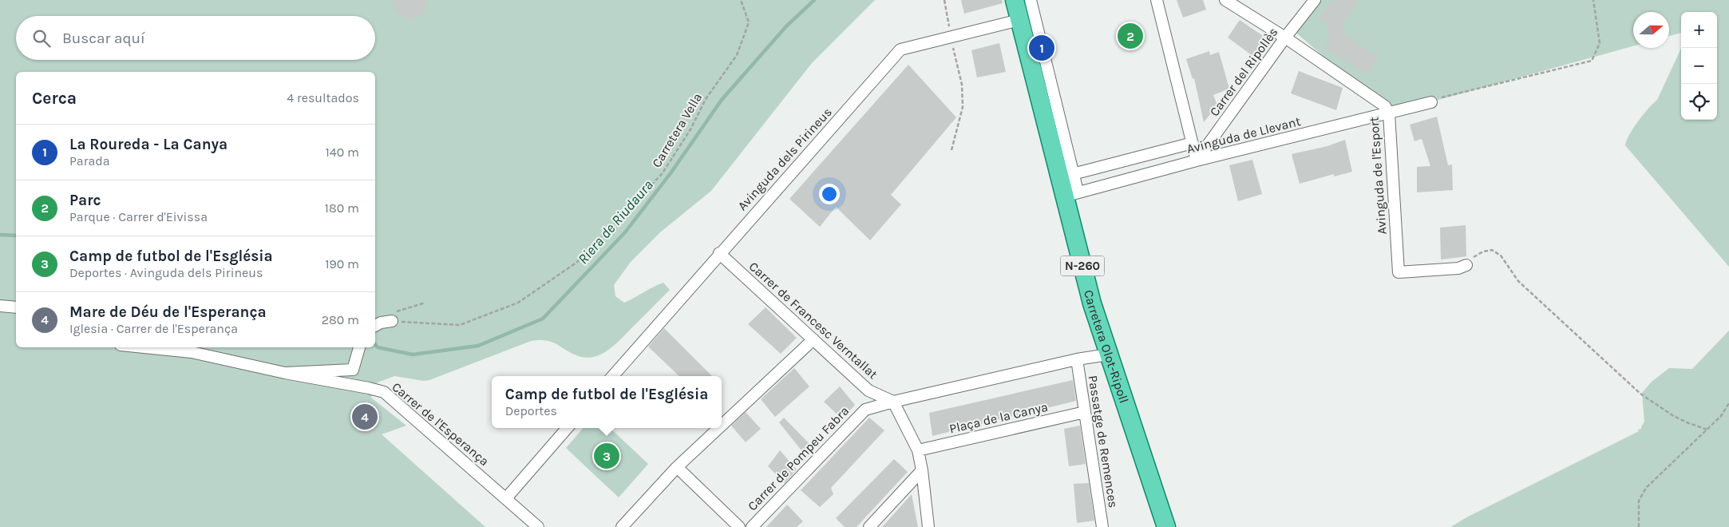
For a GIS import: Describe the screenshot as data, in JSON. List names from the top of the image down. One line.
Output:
{"streets":{"main road":["N-260","Carretera Olot-Ripoll"],"street":["Carrer del Ripollès","Avinguda de Llevant","Avinguda dels Pirineus","Avinguda de l'Esport","Carrer de Francesc Verntallat","Plaça de la Canya","Carrer de l'Esperança","Passatge de Remences","Carrer de Pompeu Fabra"],"path":["Carretera Vella"]},"crossings":[["Carrer del Ripollès","Avinguda de Llevant"],["Carrer del Ripollès","Avinguda de l'Esport"],["Avinguda de Llevant","Avinguda de l'Esport"],["Avinguda de Llevant","Carretera Olot-Ripoll"],["Avinguda dels Pirineus","Carrer de Francesc Verntallat"],["Avinguda dels Pirineus","Carretera Olot-Ripoll"],["Carrer de Francesc Verntallat","Carrer de Pompeu Fabra"],["Plaça de la Canya","Passatge de Remences"]],"water":["Riera de Riudaura"],"north":"right","page":{"map_buttons":["+","−"],"search":"Buscar aquí","pins":["2","1","4","3"],"heading":["Cerca","4 resultados"],"list":[{"mark":"1","name":"La Roureda - La Canya","note":"Parada","value":"140 m"},{"mark":"2","name":"Parc","note":"Parque · Carrer d'Eivissa","value":"180 m"},{"mark":"3","name":"Camp de futbol de l'Església","note":"Deportes · Avinguda dels Pirineus","value":"190 m"},{"mark":"4","name":"Mare de Déu de l'Esperança","note":"Iglesia · Carrer de l'Esperança","value":"280 m"}],"popup":["Camp de futbol de l'Església","Deportes"]}}
